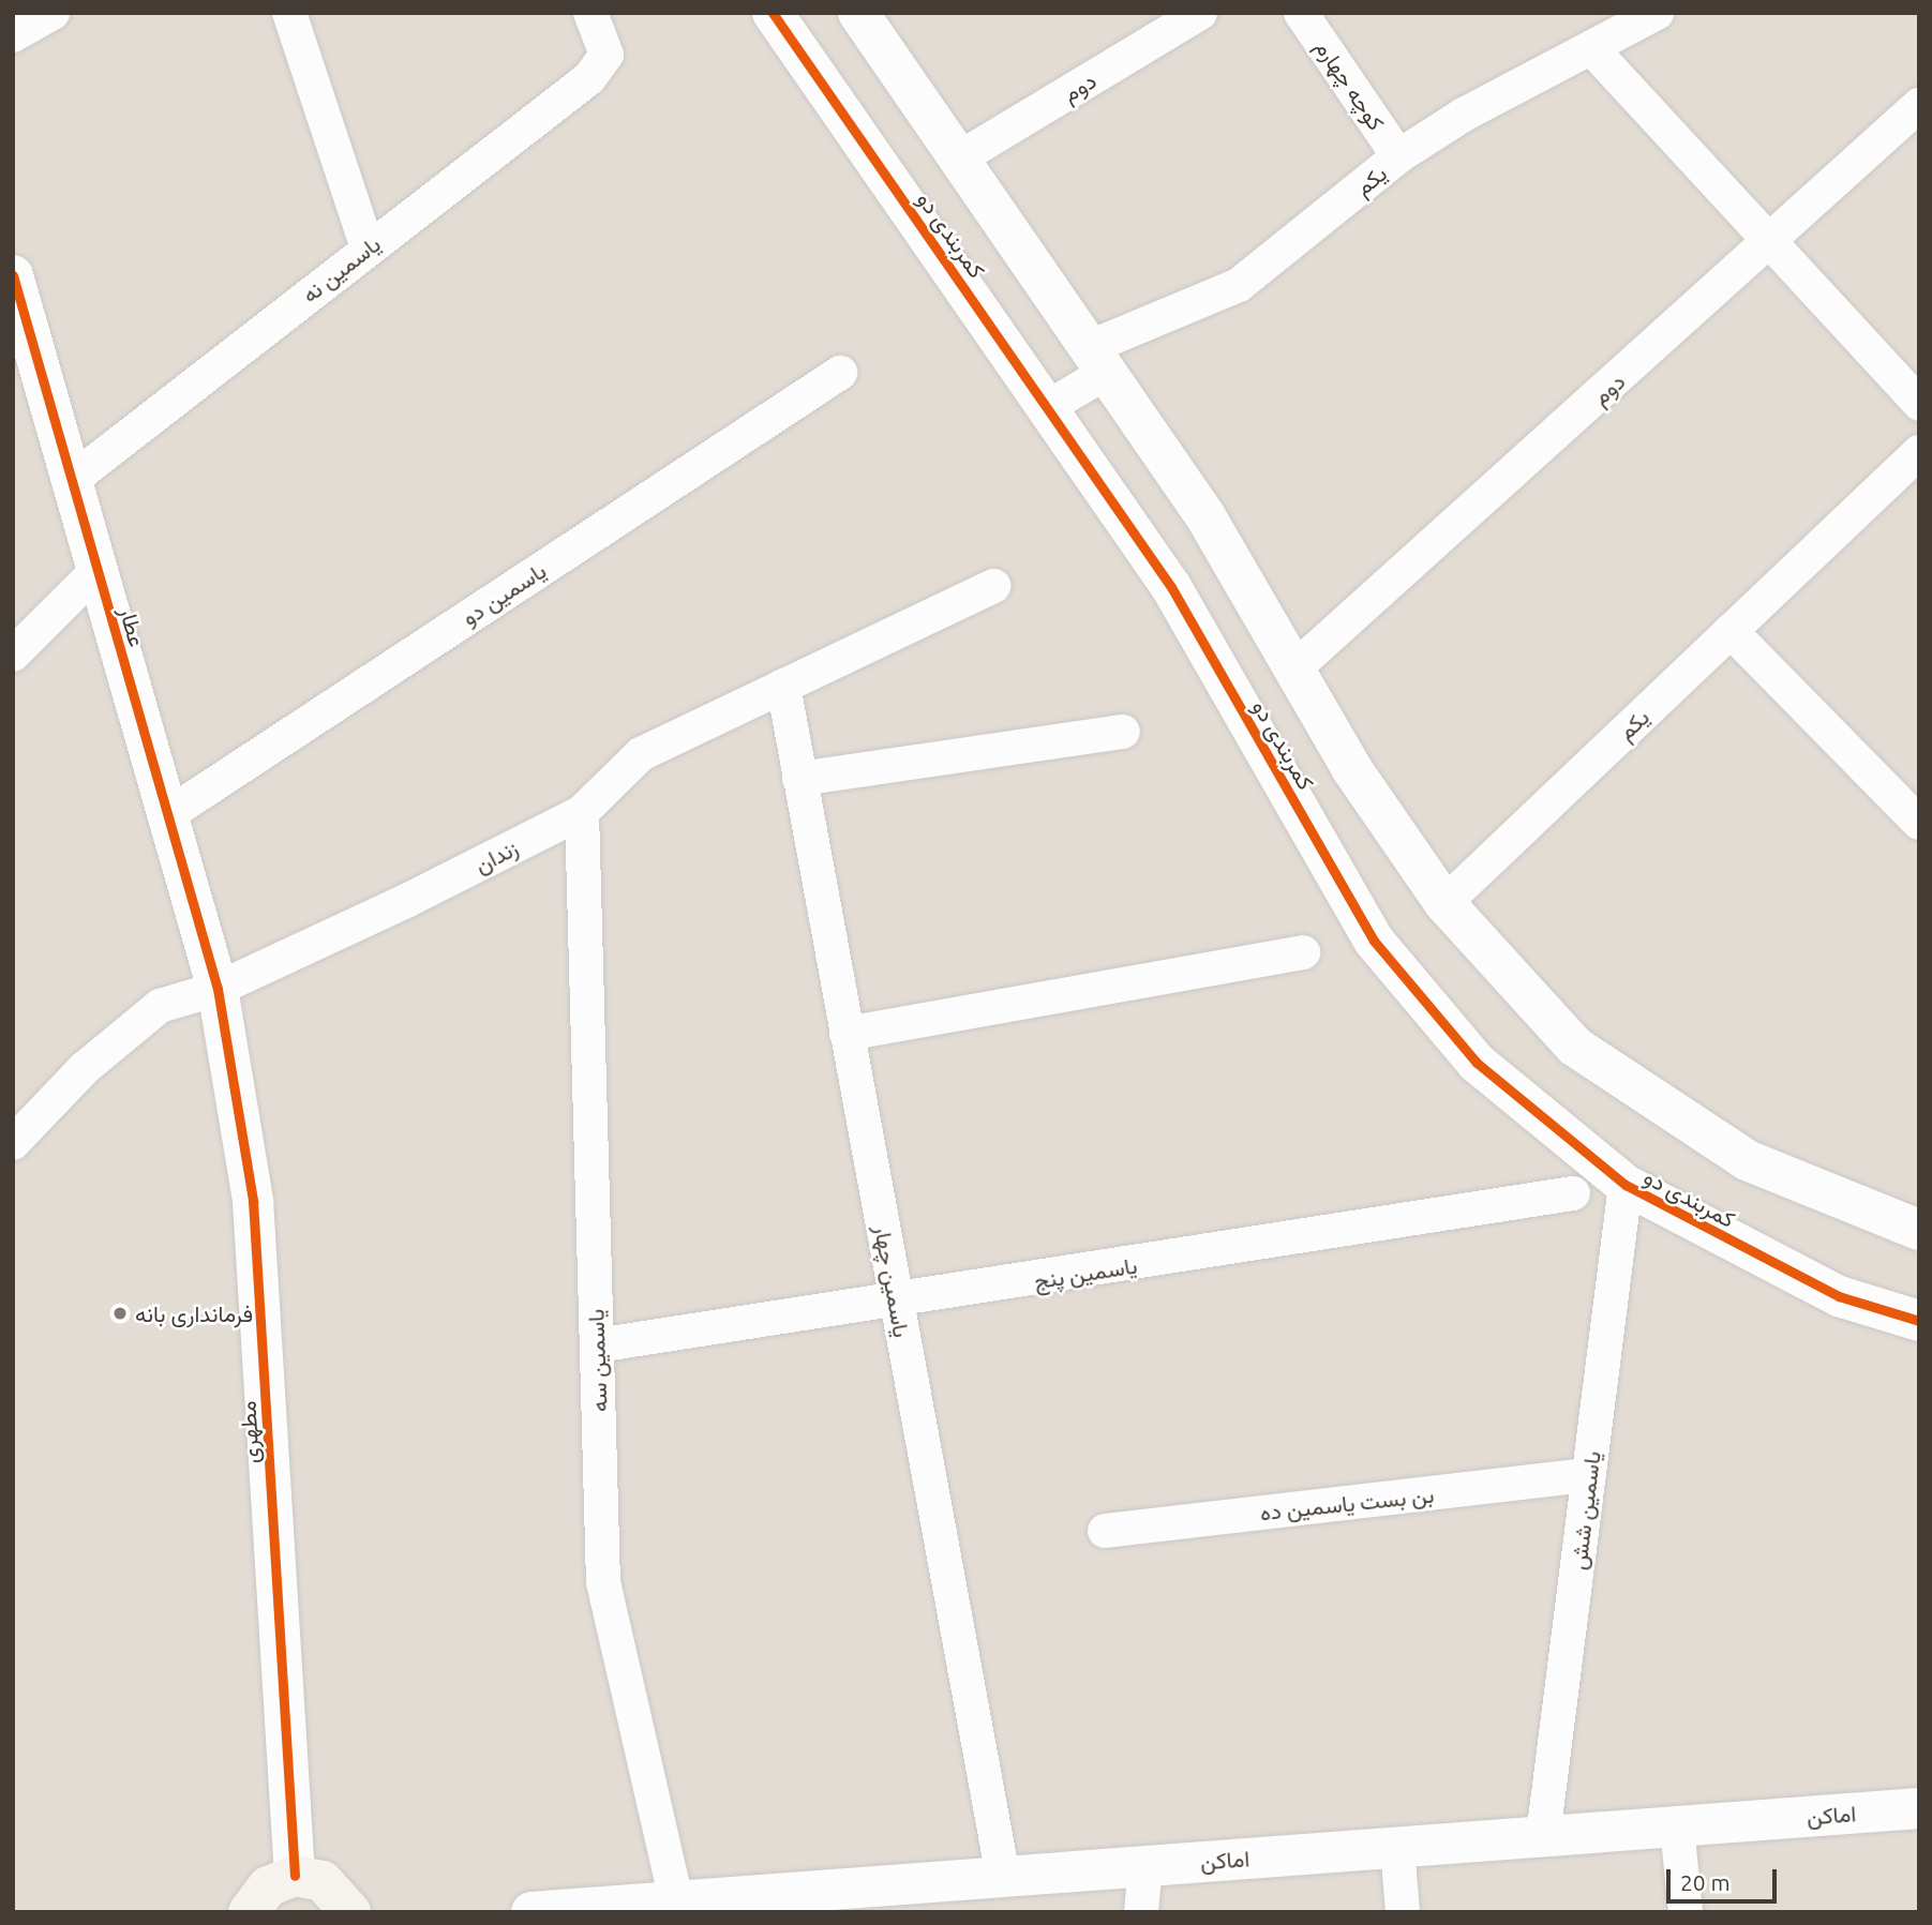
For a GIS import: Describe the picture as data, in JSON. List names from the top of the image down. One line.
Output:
{"streets":{"street":["کوچه چهارم","دوم","یکم","کمربندی دو","یاسمین نه","یاسمین دو","عطار","زندان","یاسمین پنج","یاسمین چهار","یاسمین سه","مطهری","بن بست یاسمین ده","یاسمین شش","اماکن"]},"crossings":[["کوچه چهارم","یکم"],["دوم","کمربندی دو"],["یکم","کمربندی دو"],["کمربندی دو","یاسمین شش"],["یاسمین نه","عطار"],["یاسمین دو","عطار"],["عطار","زندان"],["عطار","مطهری"],["زندان","یاسمین چهار"],["زندان","یاسمین سه"],["زندان","مطهری"],["یاسمین پنج","یاسمین چهار"],["یاسمین پنج","یاسمین سه"],["یاسمین چهار","اماکن"],["یاسمین سه","اماکن"],["بن بست یاسمین ده","یاسمین شش"],["یاسمین شش","اماکن"]],"places":["فرمانداری بانه"],"scale_bar":"20 m"}
